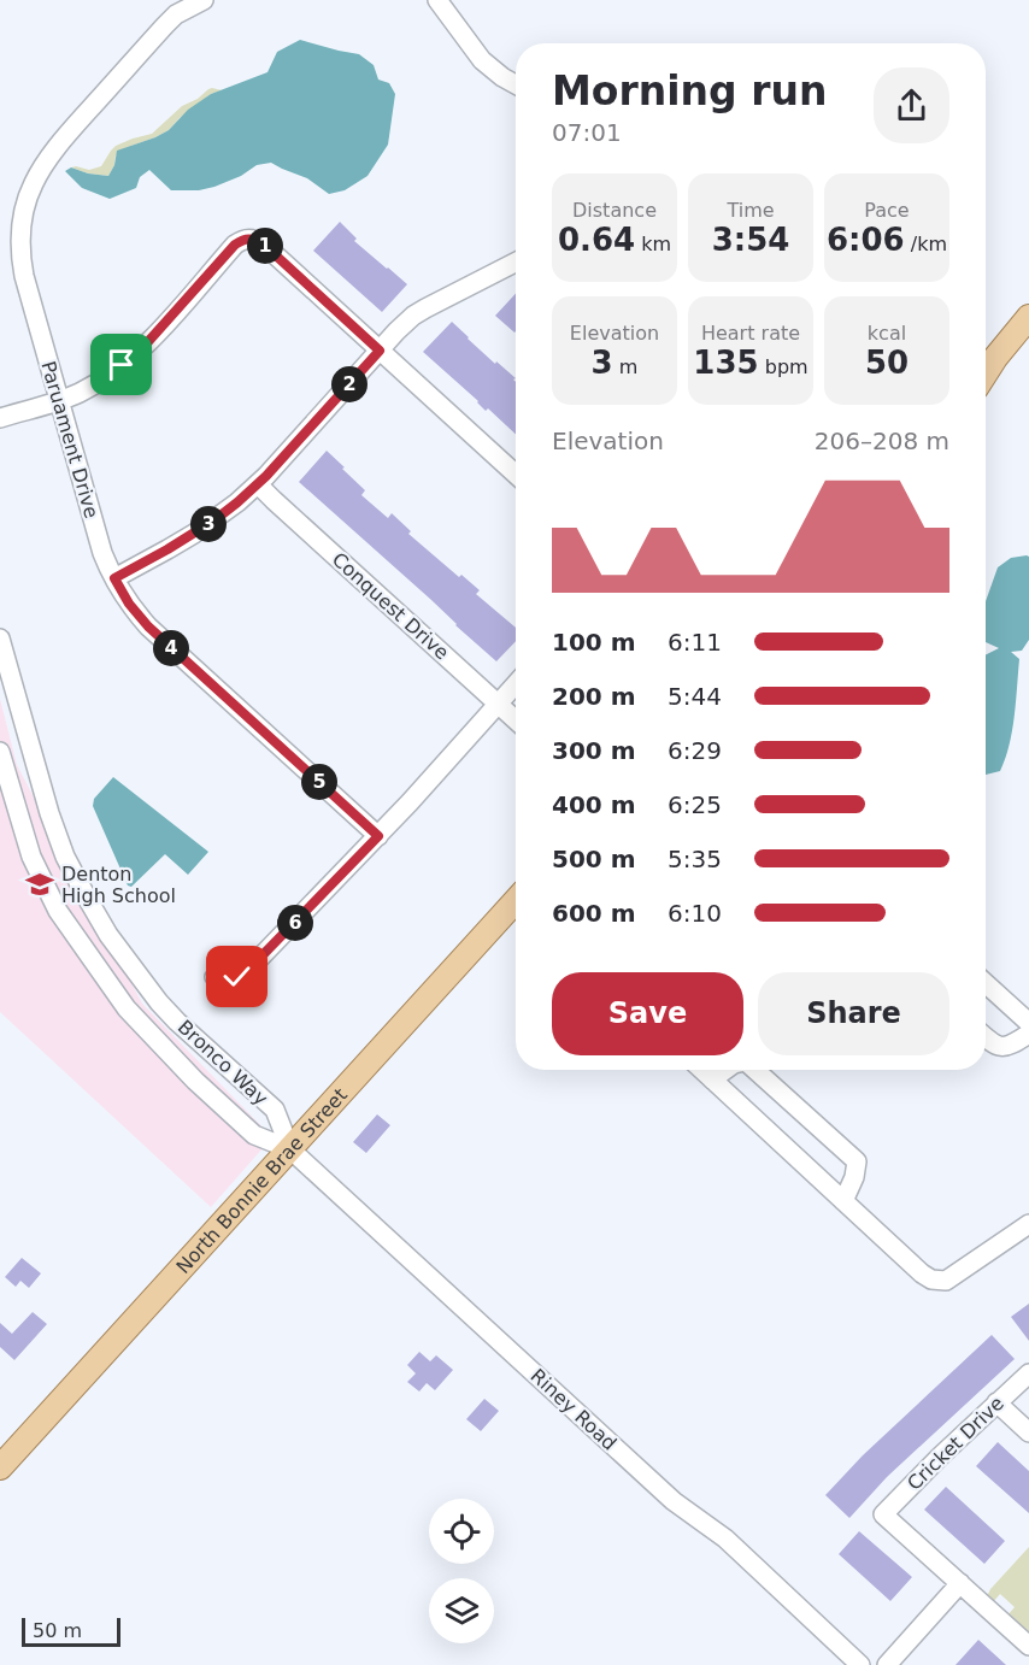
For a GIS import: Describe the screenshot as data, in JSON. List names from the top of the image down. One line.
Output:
{"streets":{"main road":["North Bonnie Brae Street"],"street":["Paruament Drive","Conquest Drive","Bronco Way","Riney Road","Cricket Drive"]},"crossings":[["Bronco Way","North Bonnie Brae Street"],["Bronco Way","Riney Road"],["North Bonnie Brae Street","Riney Road"]],"places":{"school or university":["Denton High School"]},"scale_bar":"50 m","page":{"heading":["Morning run","07:01"],"stats":[["Distance","0.64 km"],["Time","3:54"],["Pace","6:06 /km"],["Elevation","3 m"],["Heart rate","135 bpm"],["kcal","50"]],"pins":["1","2","3","4","5","6"],"chart":["Elevation","206–208 m"],"list":[{"name":"100 m","note":"6:11"},{"name":"200 m","note":"5:44"},{"name":"300 m","note":"6:29"},{"name":"400 m","note":"6:25"},{"name":"500 m","note":"5:35"},{"name":"600 m","note":"6:10"}],"buttons":["Save","Share"],"scale":"50 m"}}
